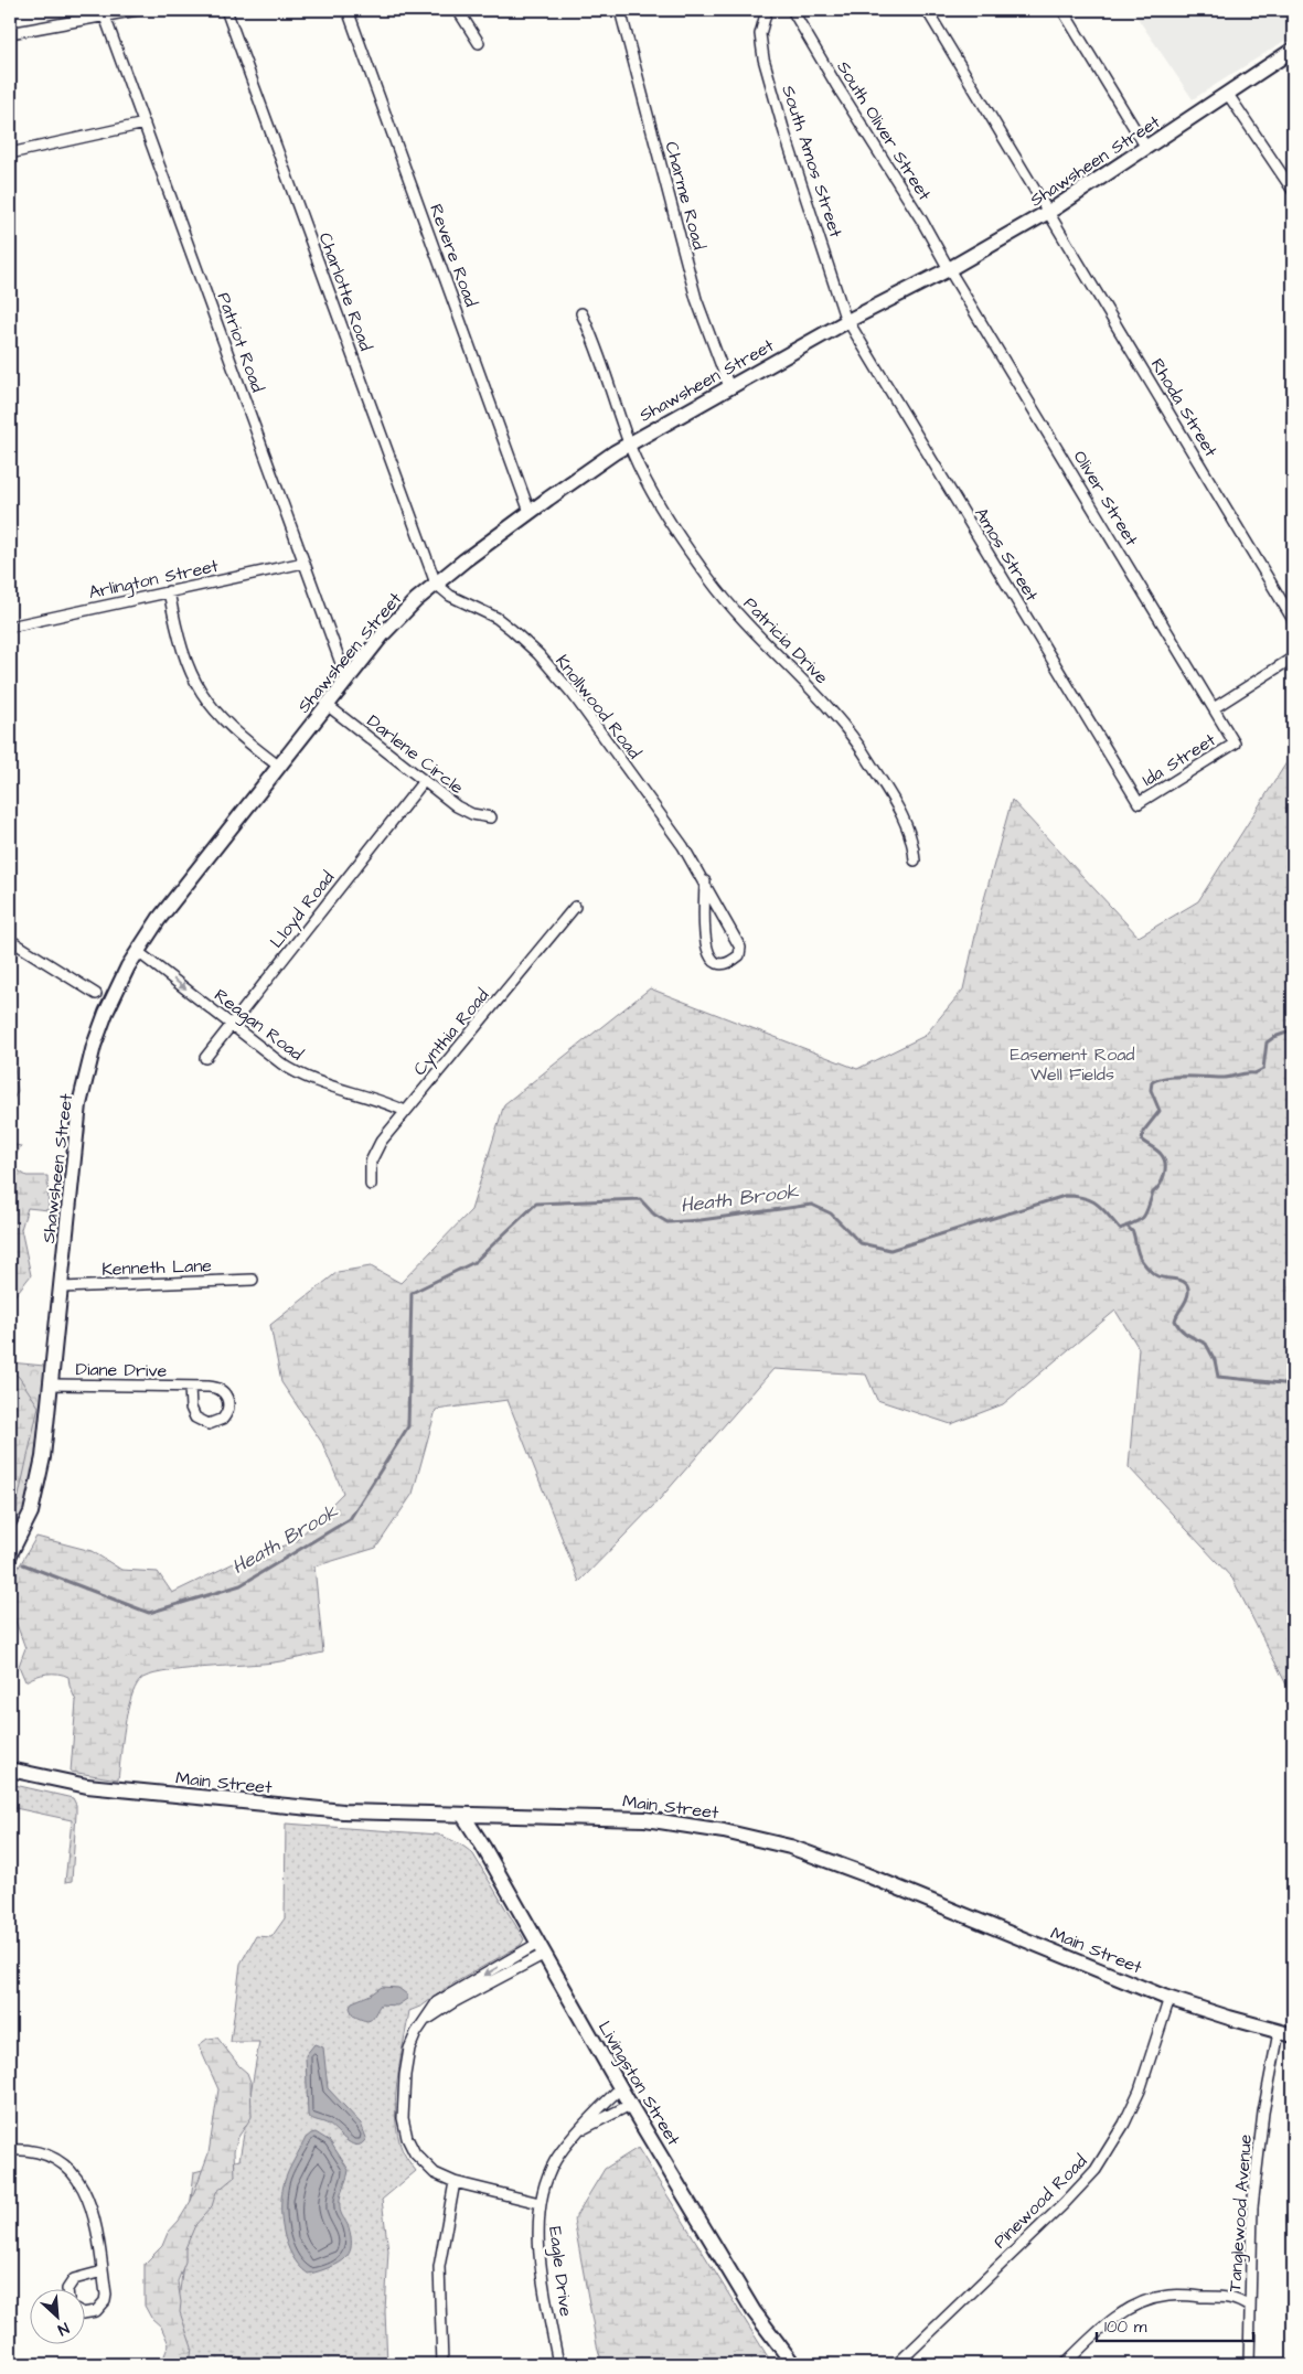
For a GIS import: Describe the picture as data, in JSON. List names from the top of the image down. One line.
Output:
{"streets":{"main road":["Shawsheen Street","Main Street","Livingston Street"],"street":["South Oliver Street","South Amos Street","Charme Road","Revere Road","Charlotte Road","Patriot Road","Rhoda Street","Oliver Street","Amos Street","Arlington Street","Patricia Drive","Knollwood Road","Darlene Circle","Ida Street","Lloyd Road","Reagan Road","Cynthia Road","Kenneth Lane","Diane Drive","Pinewood Road","Tanglewood Avenue","Eagle Drive"]},"crossings":[["South Oliver Street","Shawsheen Street"],["South Oliver Street","Oliver Street"],["Shawsheen Street","South Amos Street"],["Shawsheen Street","Charme Road"],["Shawsheen Street","Revere Road"],["Shawsheen Street","Charlotte Road"],["Shawsheen Street","Patriot Road"],["Shawsheen Street","Rhoda Street"],["Shawsheen Street","Oliver Street"],["Shawsheen Street","Amos Street"],["Shawsheen Street","Patricia Drive"],["Shawsheen Street","Knollwood Road"],["Shawsheen Street","Darlene Circle"],["Shawsheen Street","Reagan Road"],["Shawsheen Street","Kenneth Lane"],["Shawsheen Street","Diane Drive"],["South Amos Street","Amos Street"],["Charlotte Road","Knollwood Road"],["Patriot Road","Arlington Street"],["Oliver Street","Ida Street"],["Amos Street","Ida Street"],["Darlene Circle","Lloyd Road"],["Lloyd Road","Reagan Road"],["Reagan Road","Cynthia Road"],["Main Street","Livingston Street"],["Main Street","Pinewood Road"],["Main Street","Tanglewood Avenue"],["Livingston Street","Eagle Drive"]],"one_way":["Reagan Road"],"water":["Heath Brook"],"parks":["Easement Road Well Fields"],"scale_bar":"100 m","north":"bottom right"}
